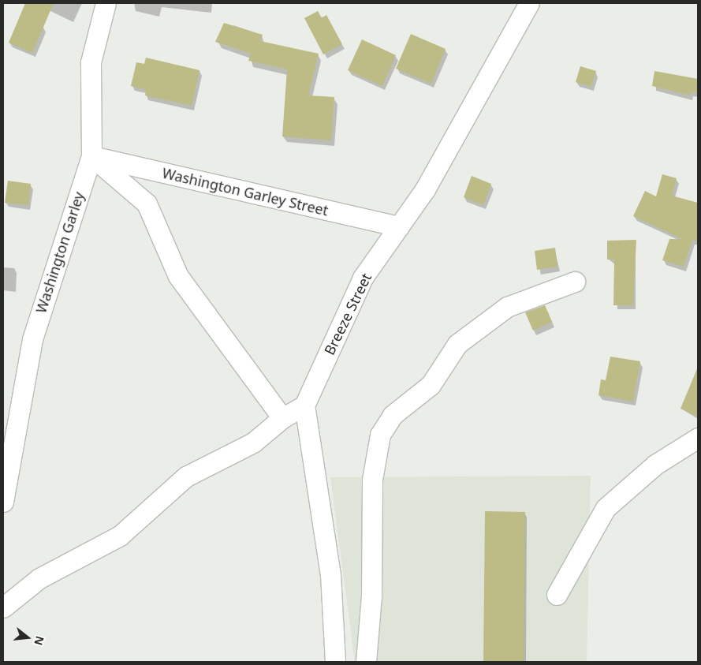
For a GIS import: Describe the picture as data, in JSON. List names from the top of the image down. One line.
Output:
{"streets":{"street":["Washington Garley Street","Washington Garley","Breeze Street"]},"crossings":[["Washington Garley Street","Washington Garley"],["Washington Garley Street","Breeze Street"]],"north":"right"}
